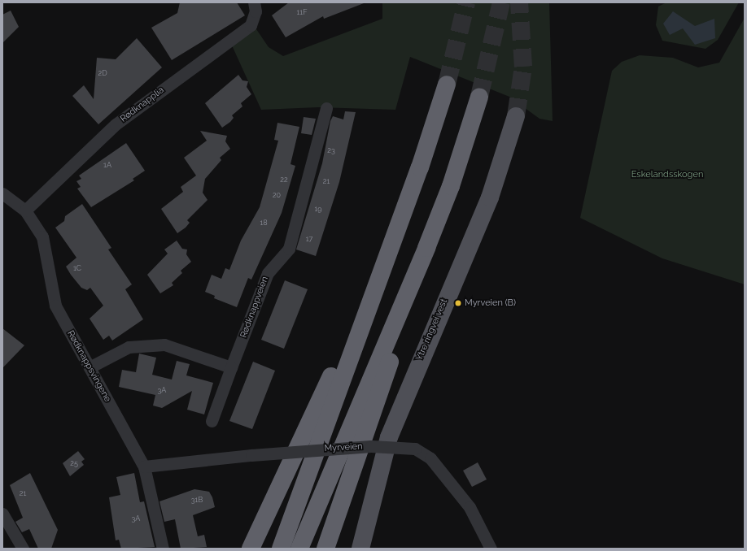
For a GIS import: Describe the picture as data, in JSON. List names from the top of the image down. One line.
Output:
{"streets":{"main road":["Ytre ringvei vest"],"street":["Rødknapplia","Rødknappveien","Rødknappsvingene","Myrveien"]},"crossings":[["Rødknapplia","Rødknappsvingene"],["Rødknappsvingene","Myrveien"]],"parks":["Eskelandsskogen"],"places":["Myrveien (B)"],"house_numbers":["11F","2D","23","1A","22","21","20","19","18","17","1C","3A","25","21","31B","3A"]}
